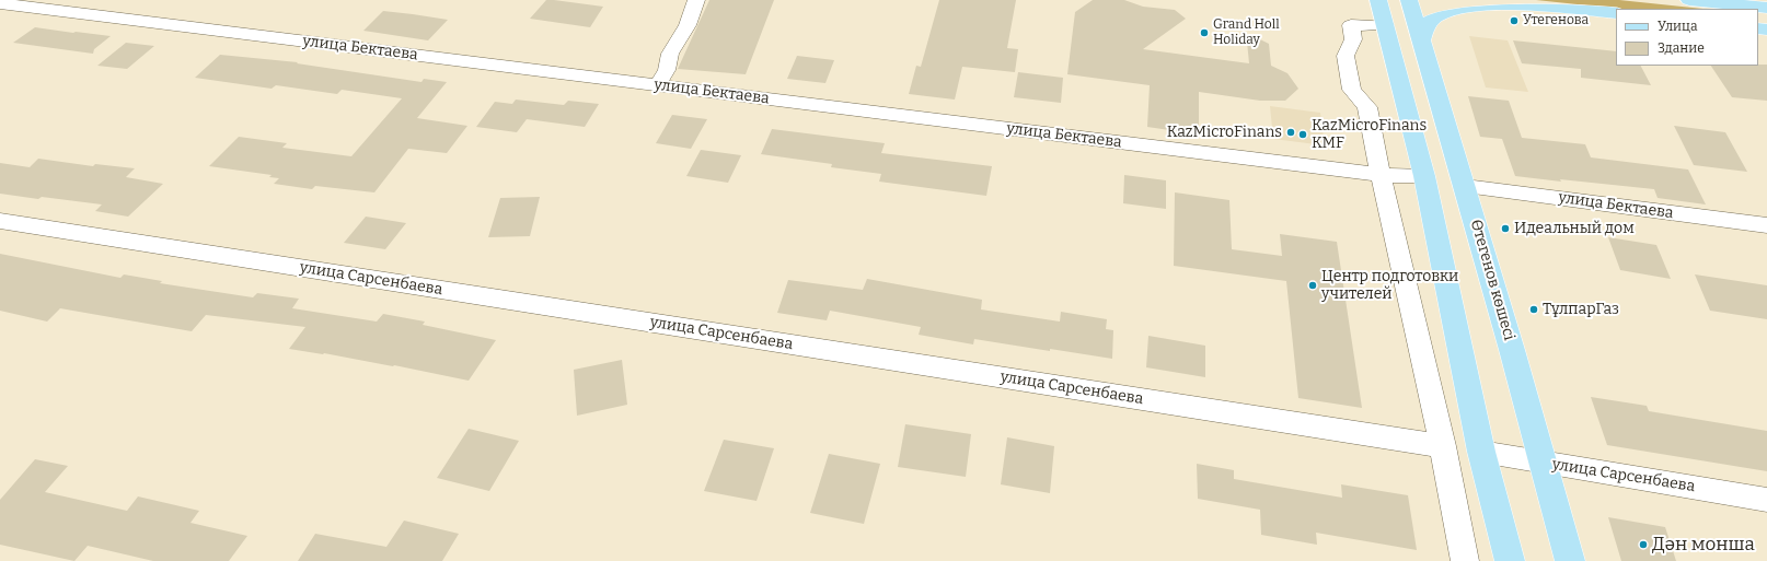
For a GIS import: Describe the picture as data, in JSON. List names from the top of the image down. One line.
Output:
{"streets":{"main road":["Өтегенов көшесі"],"street":["улица Бектаева","улица Сарсенбаева"]},"crossings":[["улица Бектаева","Өтегенов көшесі"],["улица Сарсенбаева","Өтегенов көшесі"]],"places":["Утегенова","Grand Holl Holiday","KazMicroFinans","KazMicroFinans KMF","Идеальный дом","Центр подготовки учителей","ТұлпарГаз","Дән монша"],"legend":["Улица","Здание"]}
